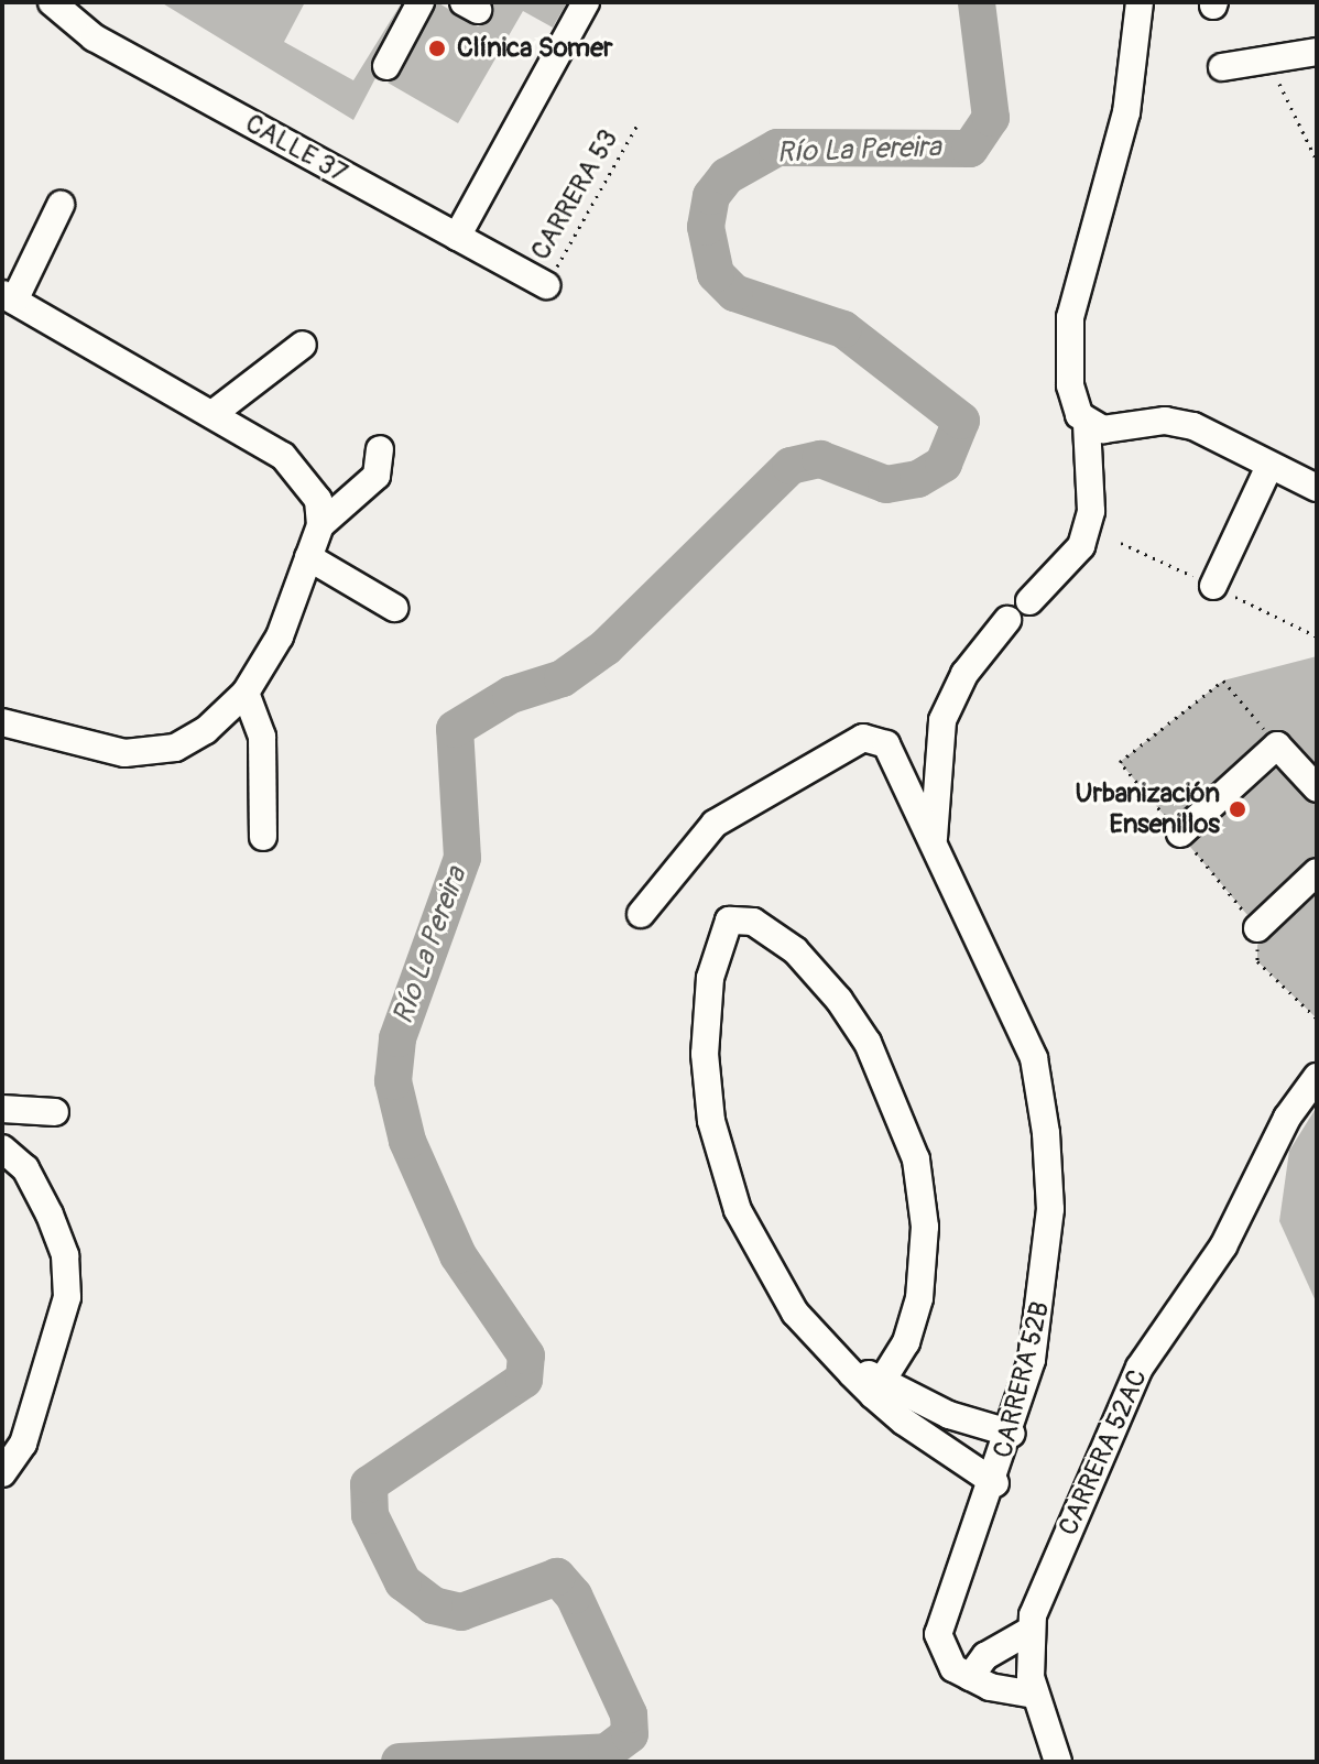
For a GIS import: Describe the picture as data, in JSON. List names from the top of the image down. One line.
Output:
{"streets":{"street":["CALLE 37","CARRERA 52B","CARRERA 52AC"],"path":["CARRERA 53"]},"crossings":[["CALLE 37","CARRERA 53"]],"water":["Río La Pereira"],"places":["Clínica Somer","Urbanización Ensenillos"]}
